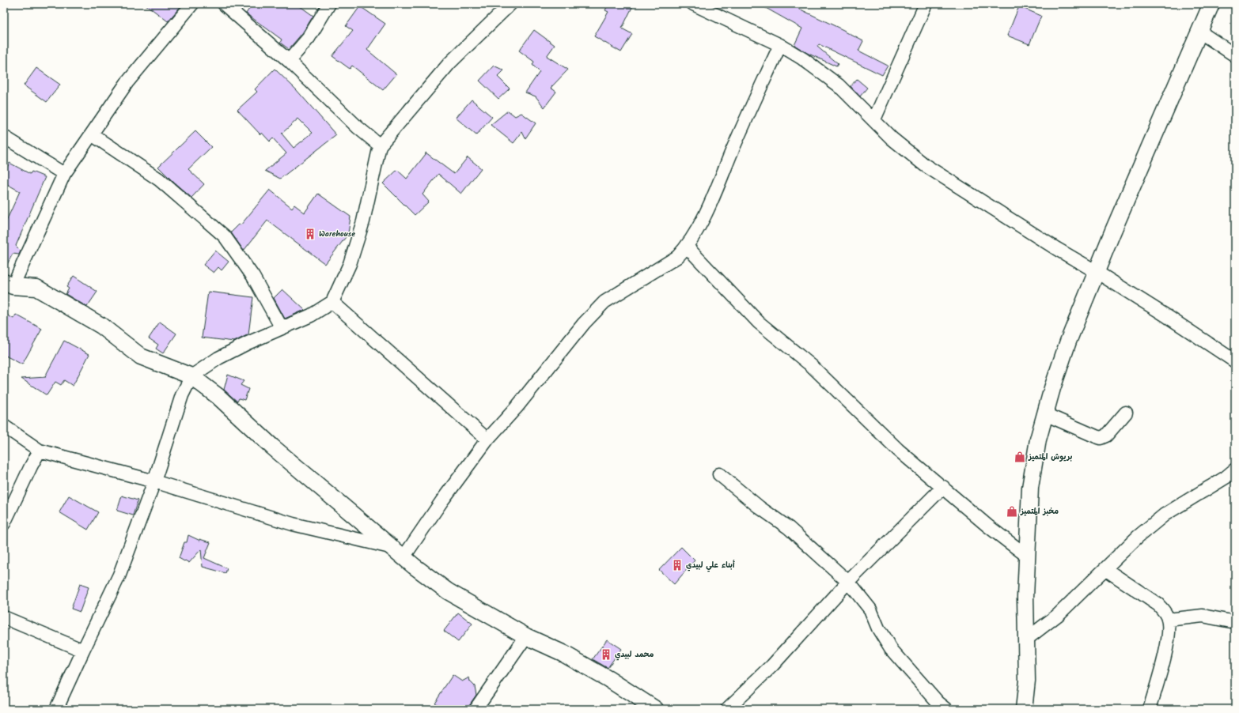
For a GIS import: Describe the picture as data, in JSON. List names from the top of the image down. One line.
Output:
{"places":{"building":["Warehouse","أبناء علي لبيدي","محمد لبيدي"],"shop":["بريوش المتميز","مخبز المتميز"]}}
